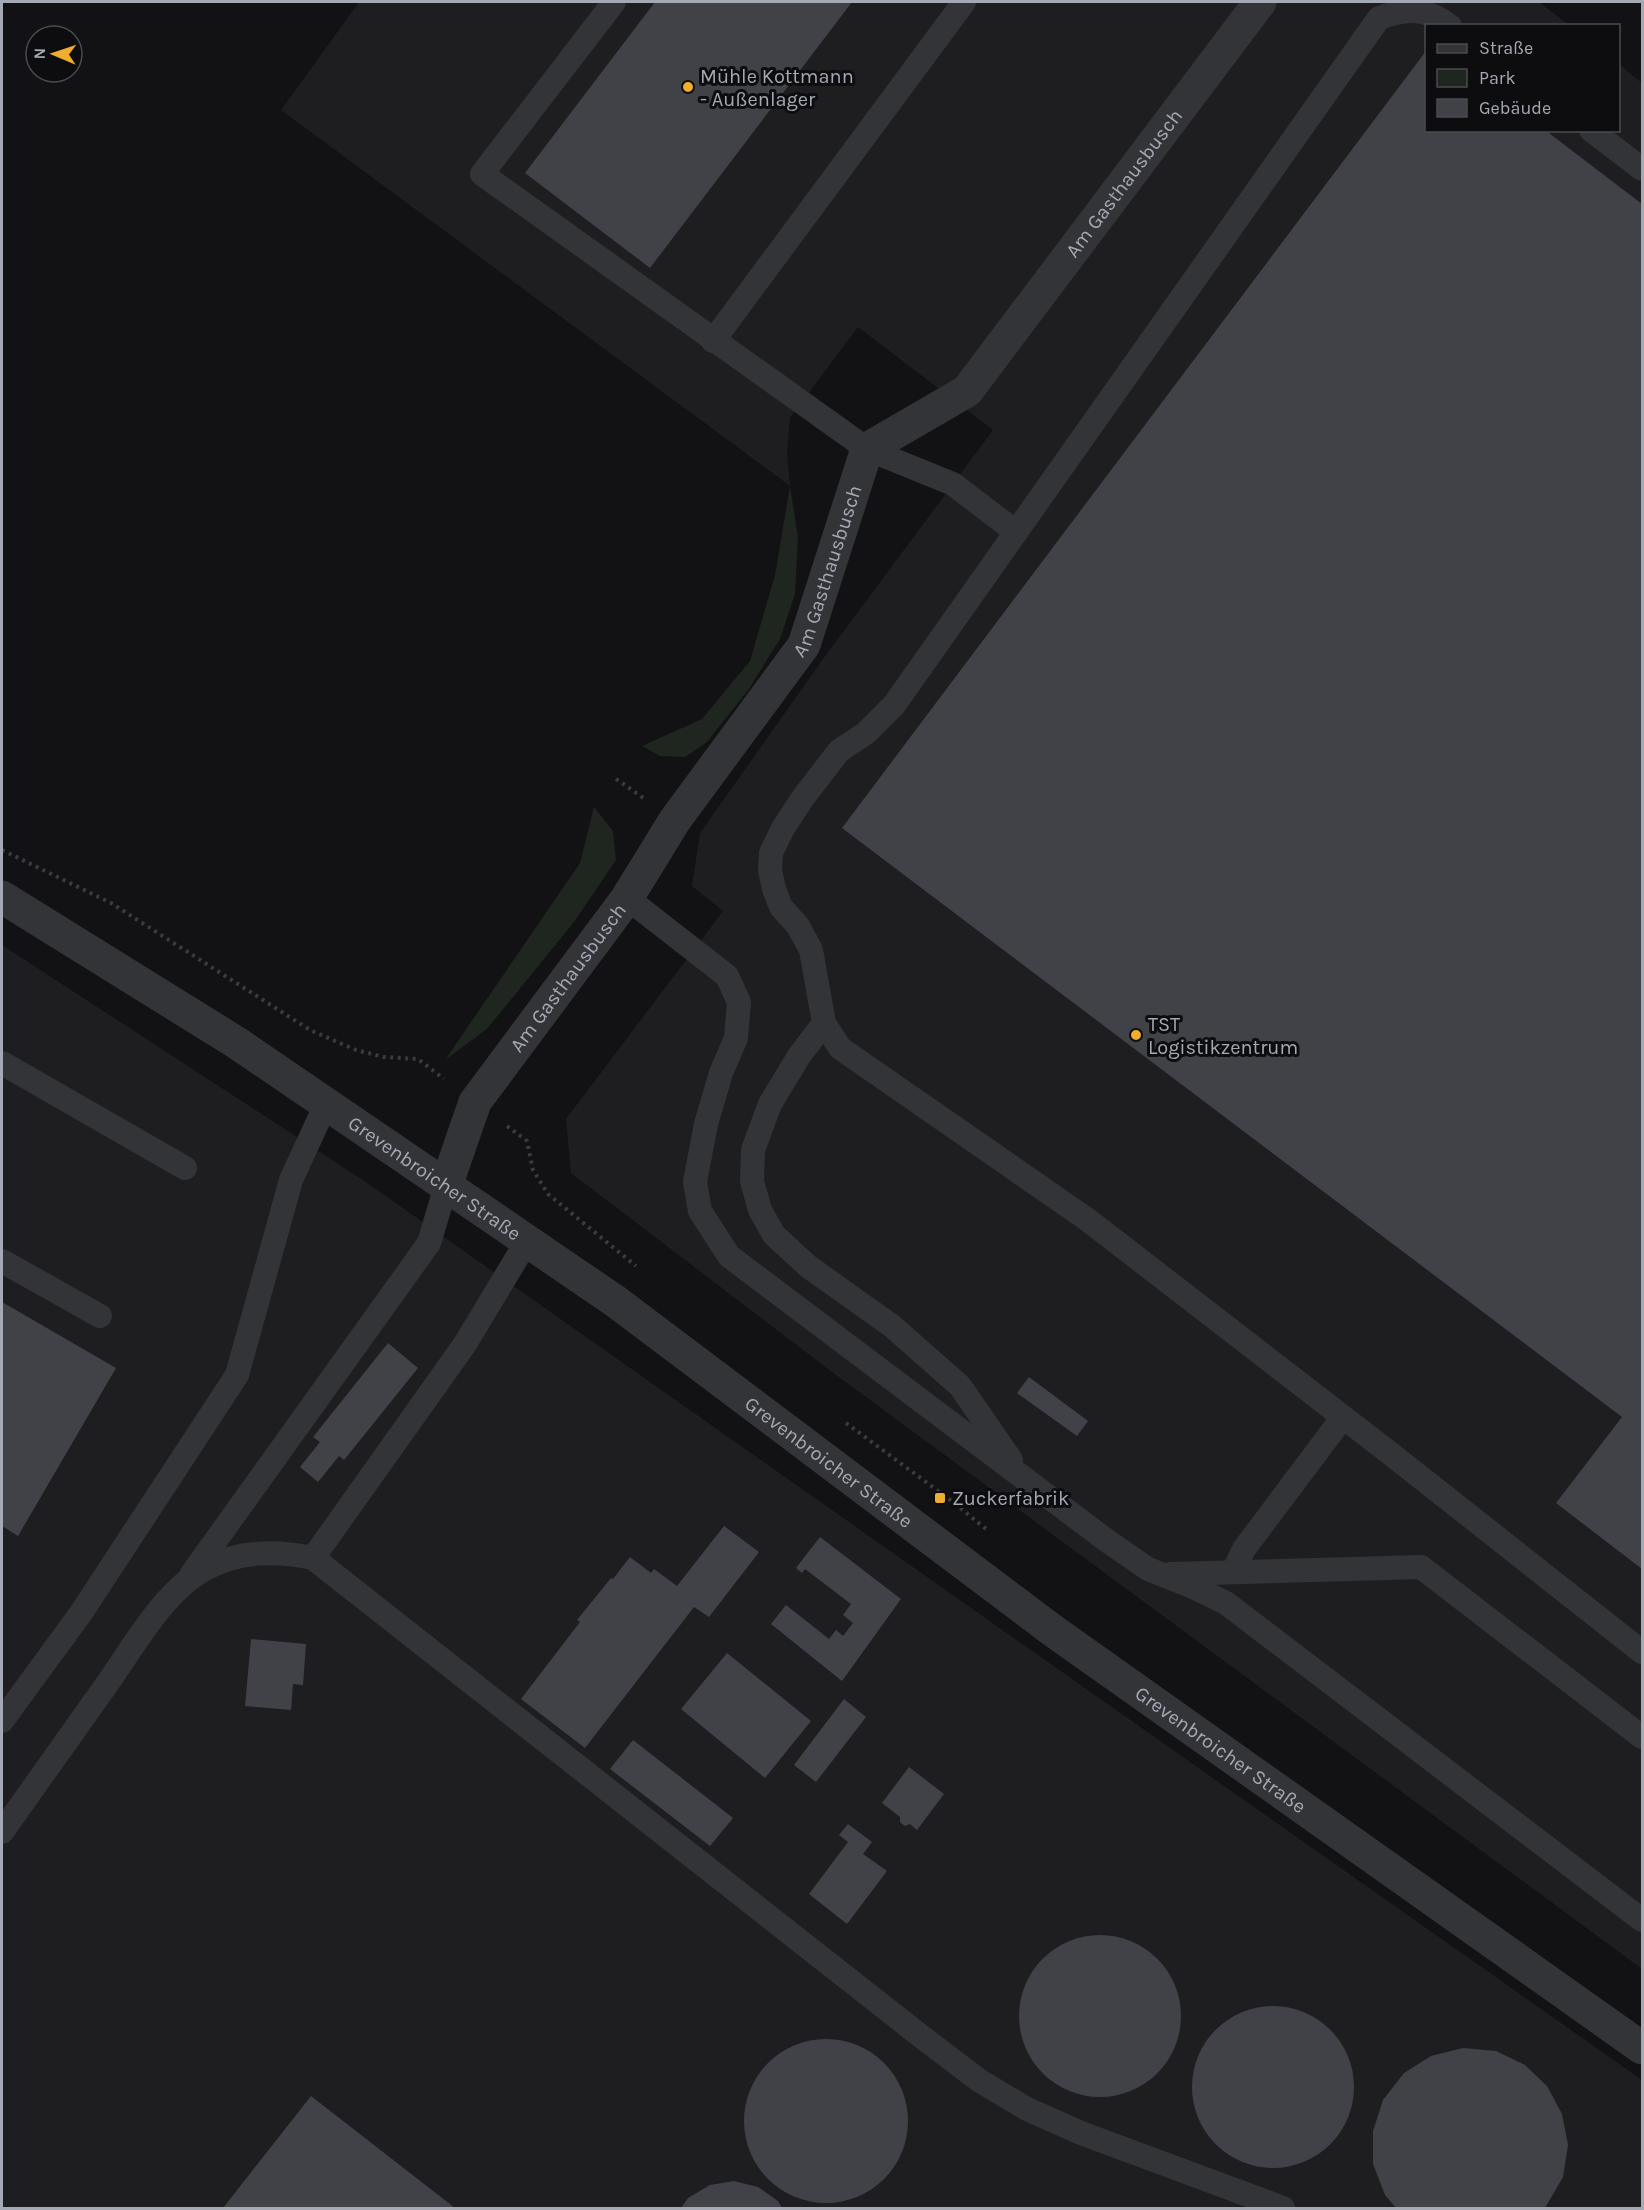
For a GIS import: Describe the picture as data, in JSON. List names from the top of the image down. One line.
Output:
{"streets":{"street":["Am Gasthausbusch","Grevenbroicher Straße"]},"crossings":[["Am Gasthausbusch","Grevenbroicher Straße"]],"places":{"other":["Mühle Kottmann - Außenlager","TST Logistikzentrum"],"transit":["Zuckerfabrik"]},"legend":["Straße","Park","Gebäude"],"north":"left"}
